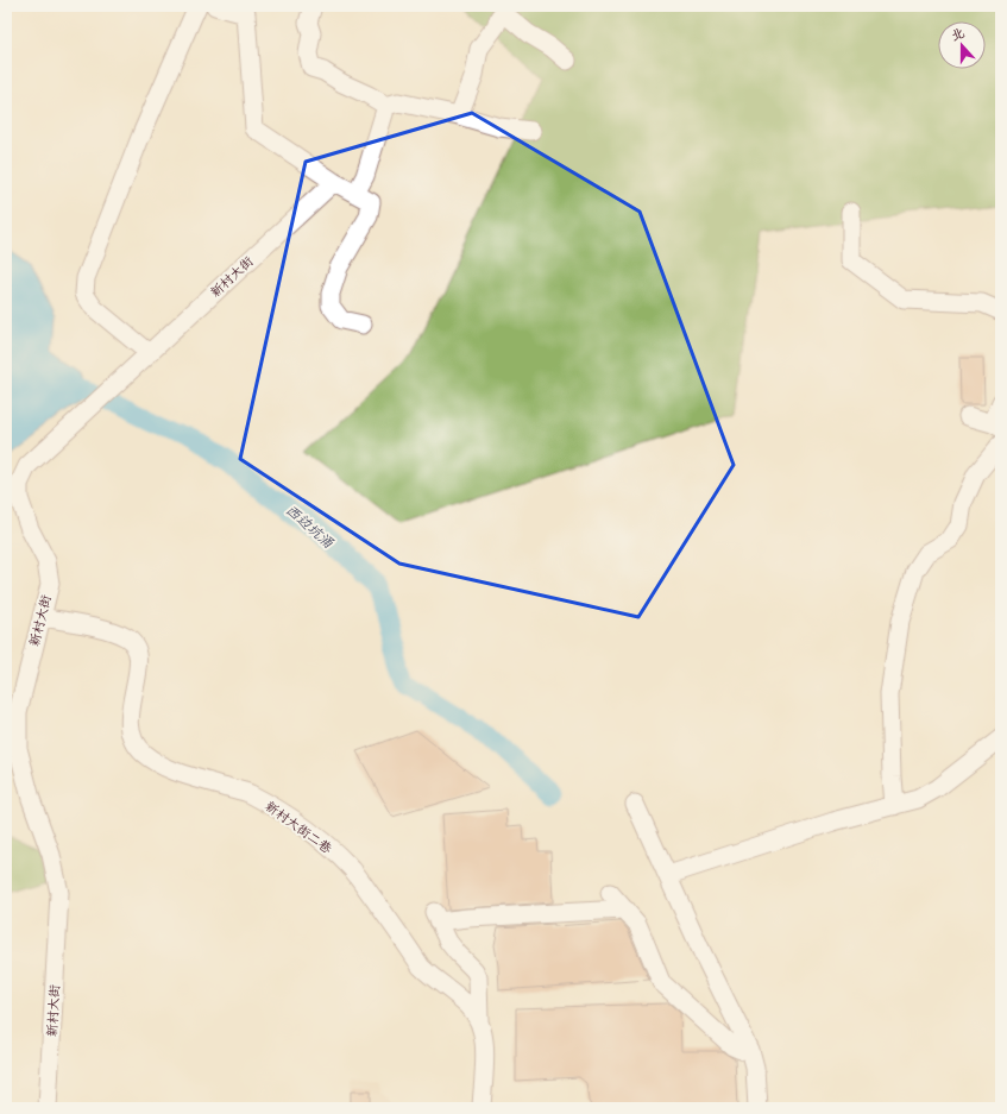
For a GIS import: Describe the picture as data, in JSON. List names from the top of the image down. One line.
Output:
{"streets":{"street":["新村大街","新村大街二巷"]},"crossings":[["新村大街","新村大街二巷"]],"water":["西边坑涌"],"north":"top"}
